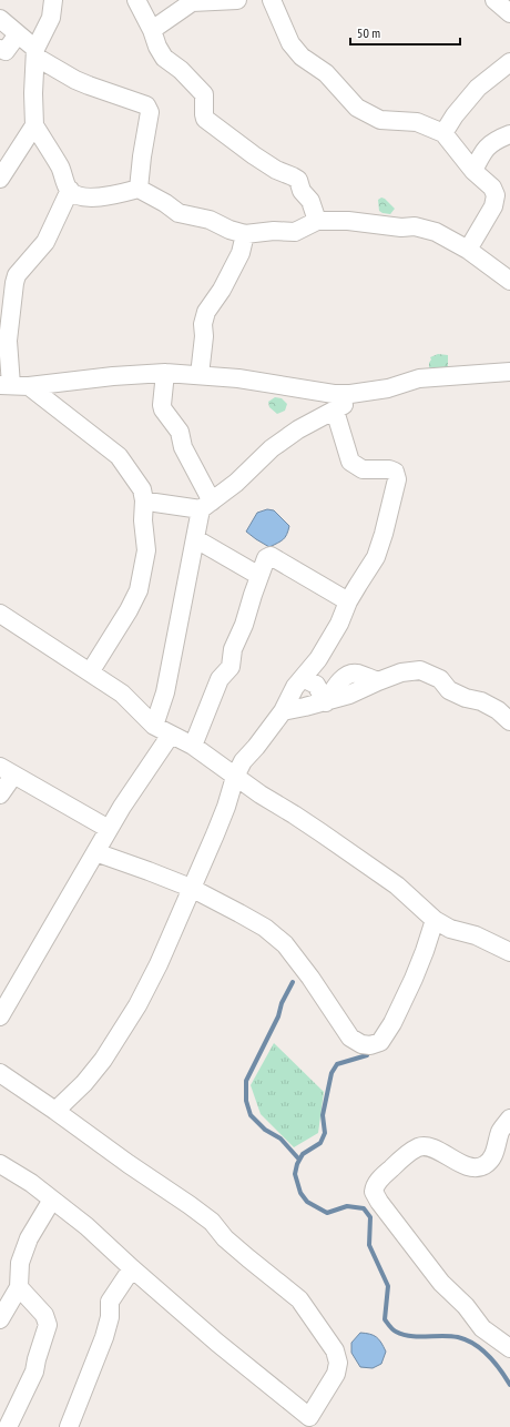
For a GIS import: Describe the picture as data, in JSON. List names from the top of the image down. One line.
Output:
{"scale_bar":"50 m"}
